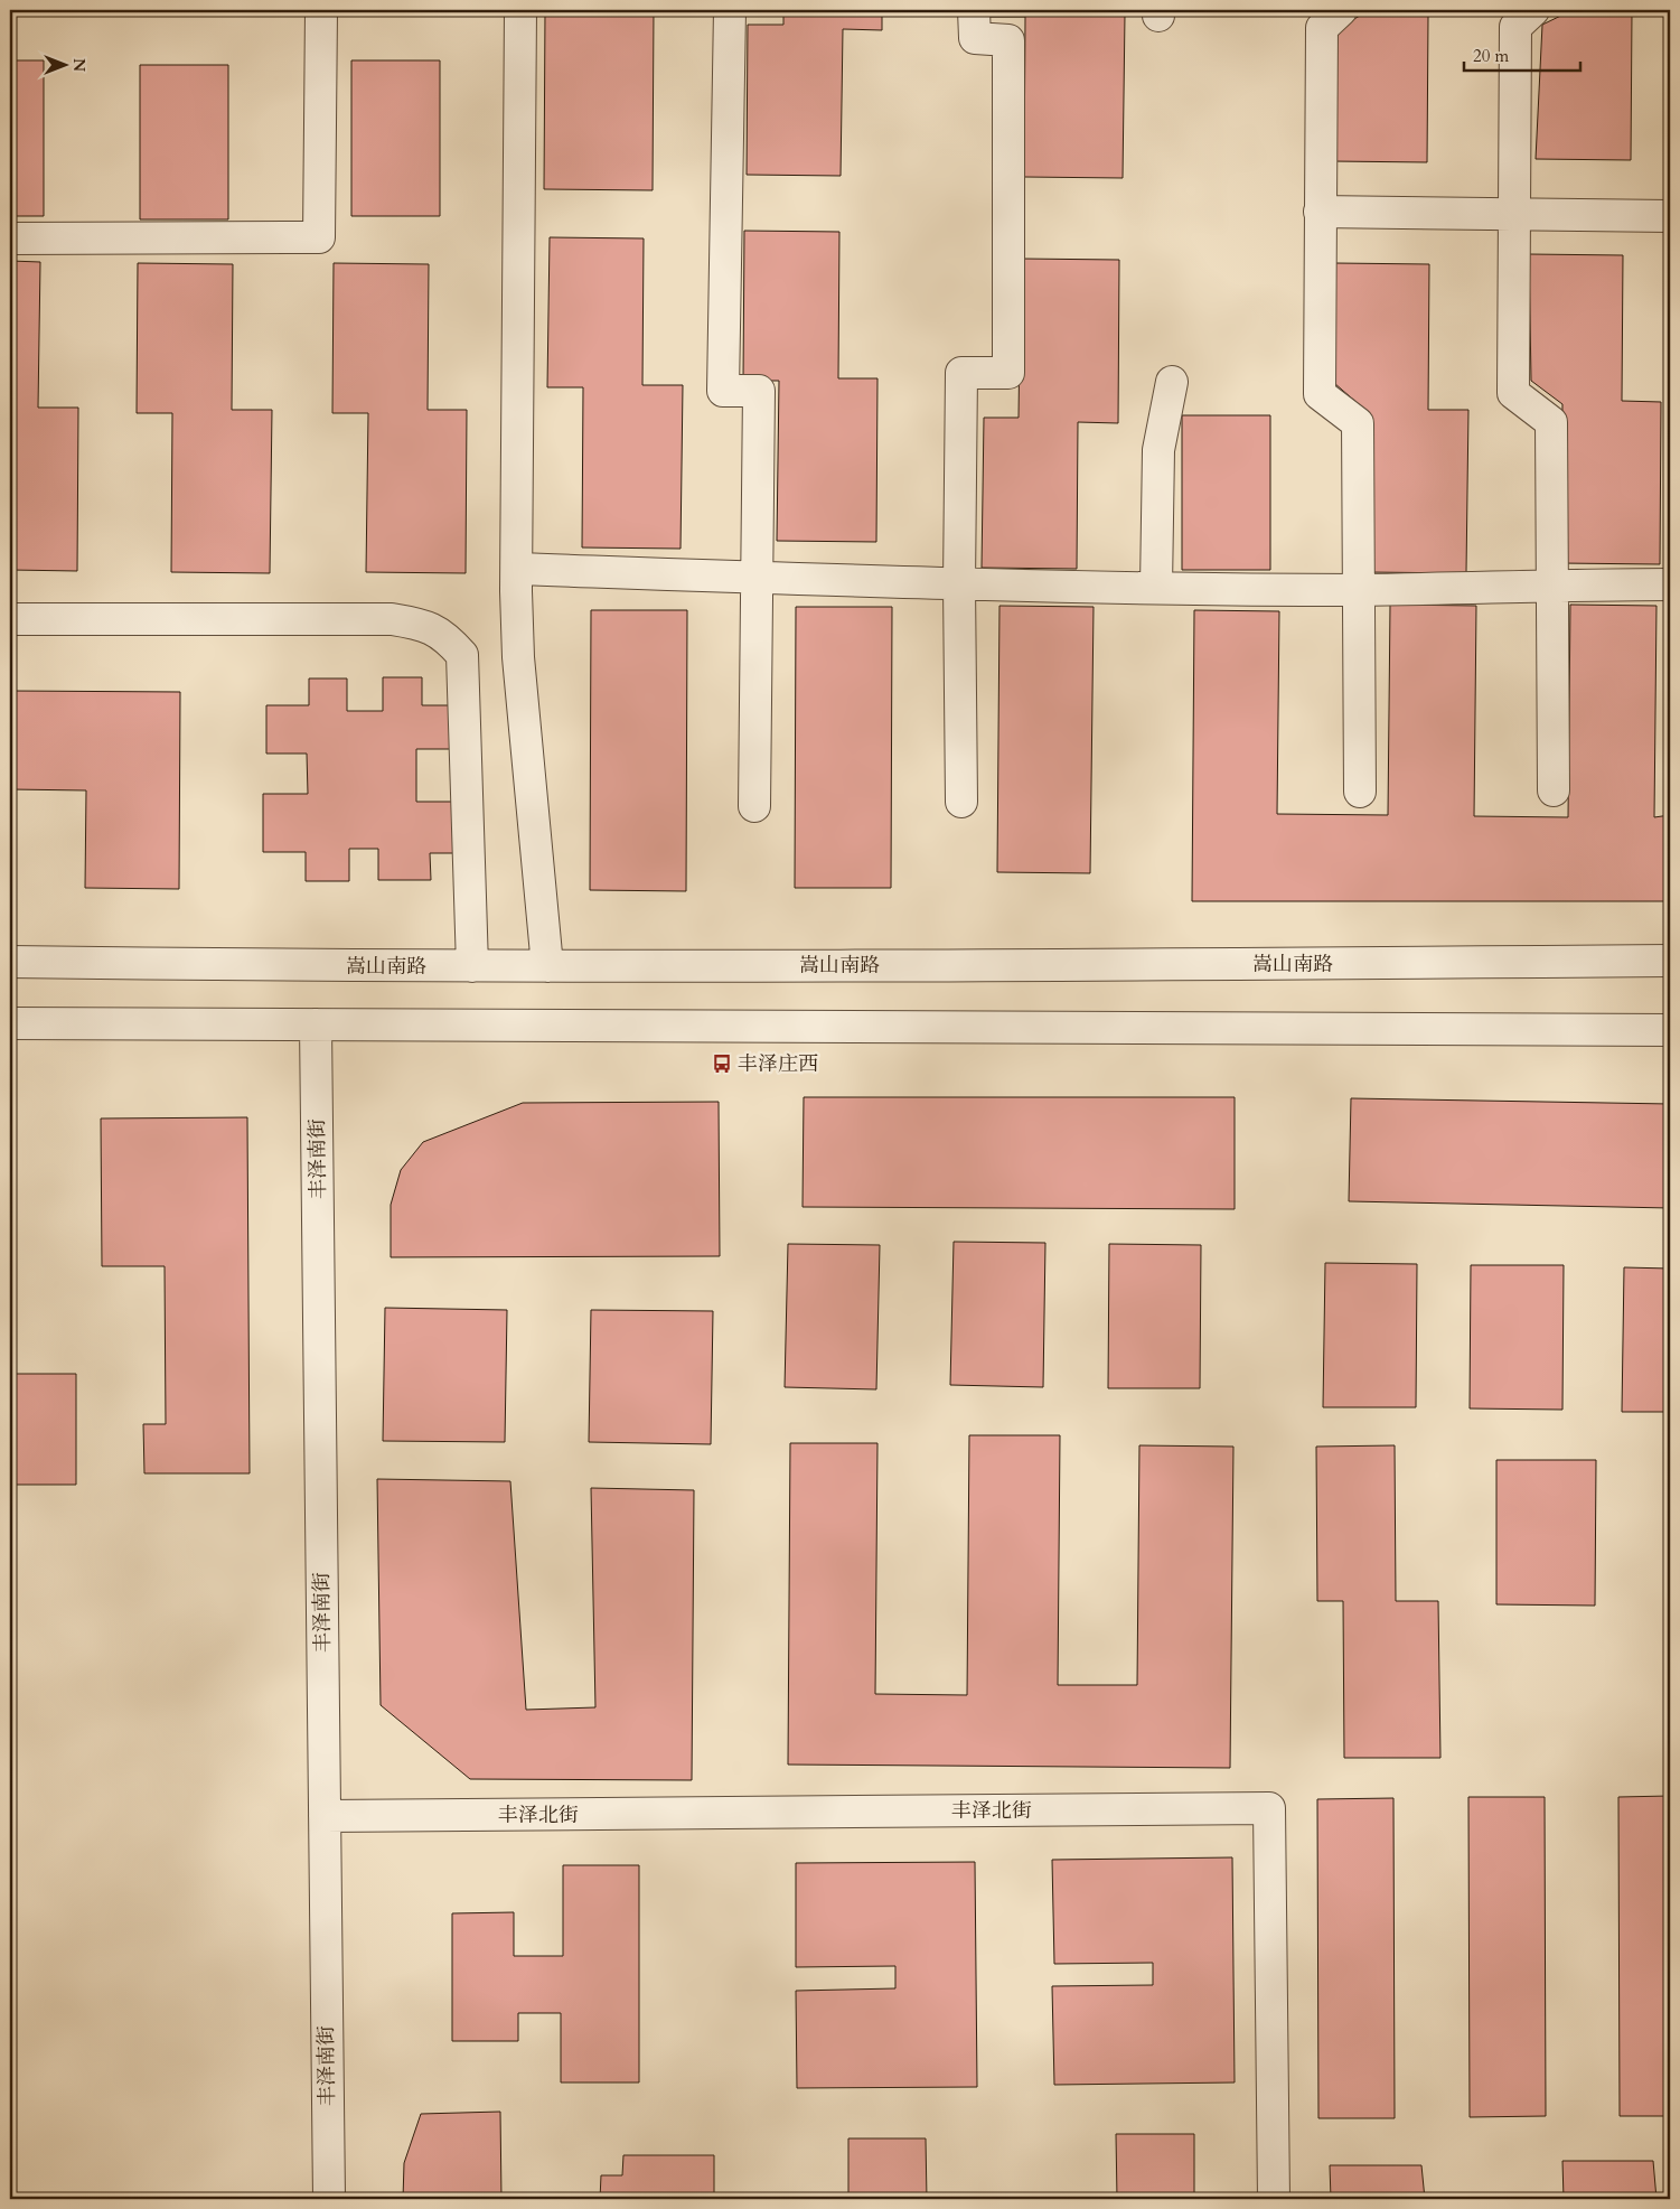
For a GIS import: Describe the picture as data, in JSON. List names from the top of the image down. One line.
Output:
{"streets":{"street":["嵩山南路","丰泽南街","丰泽北街"]},"crossings":[["丰泽南街","丰泽北街"]],"places":{"bus stop":["丰泽庄西"]},"scale_bar":"20 m","north":"right"}
